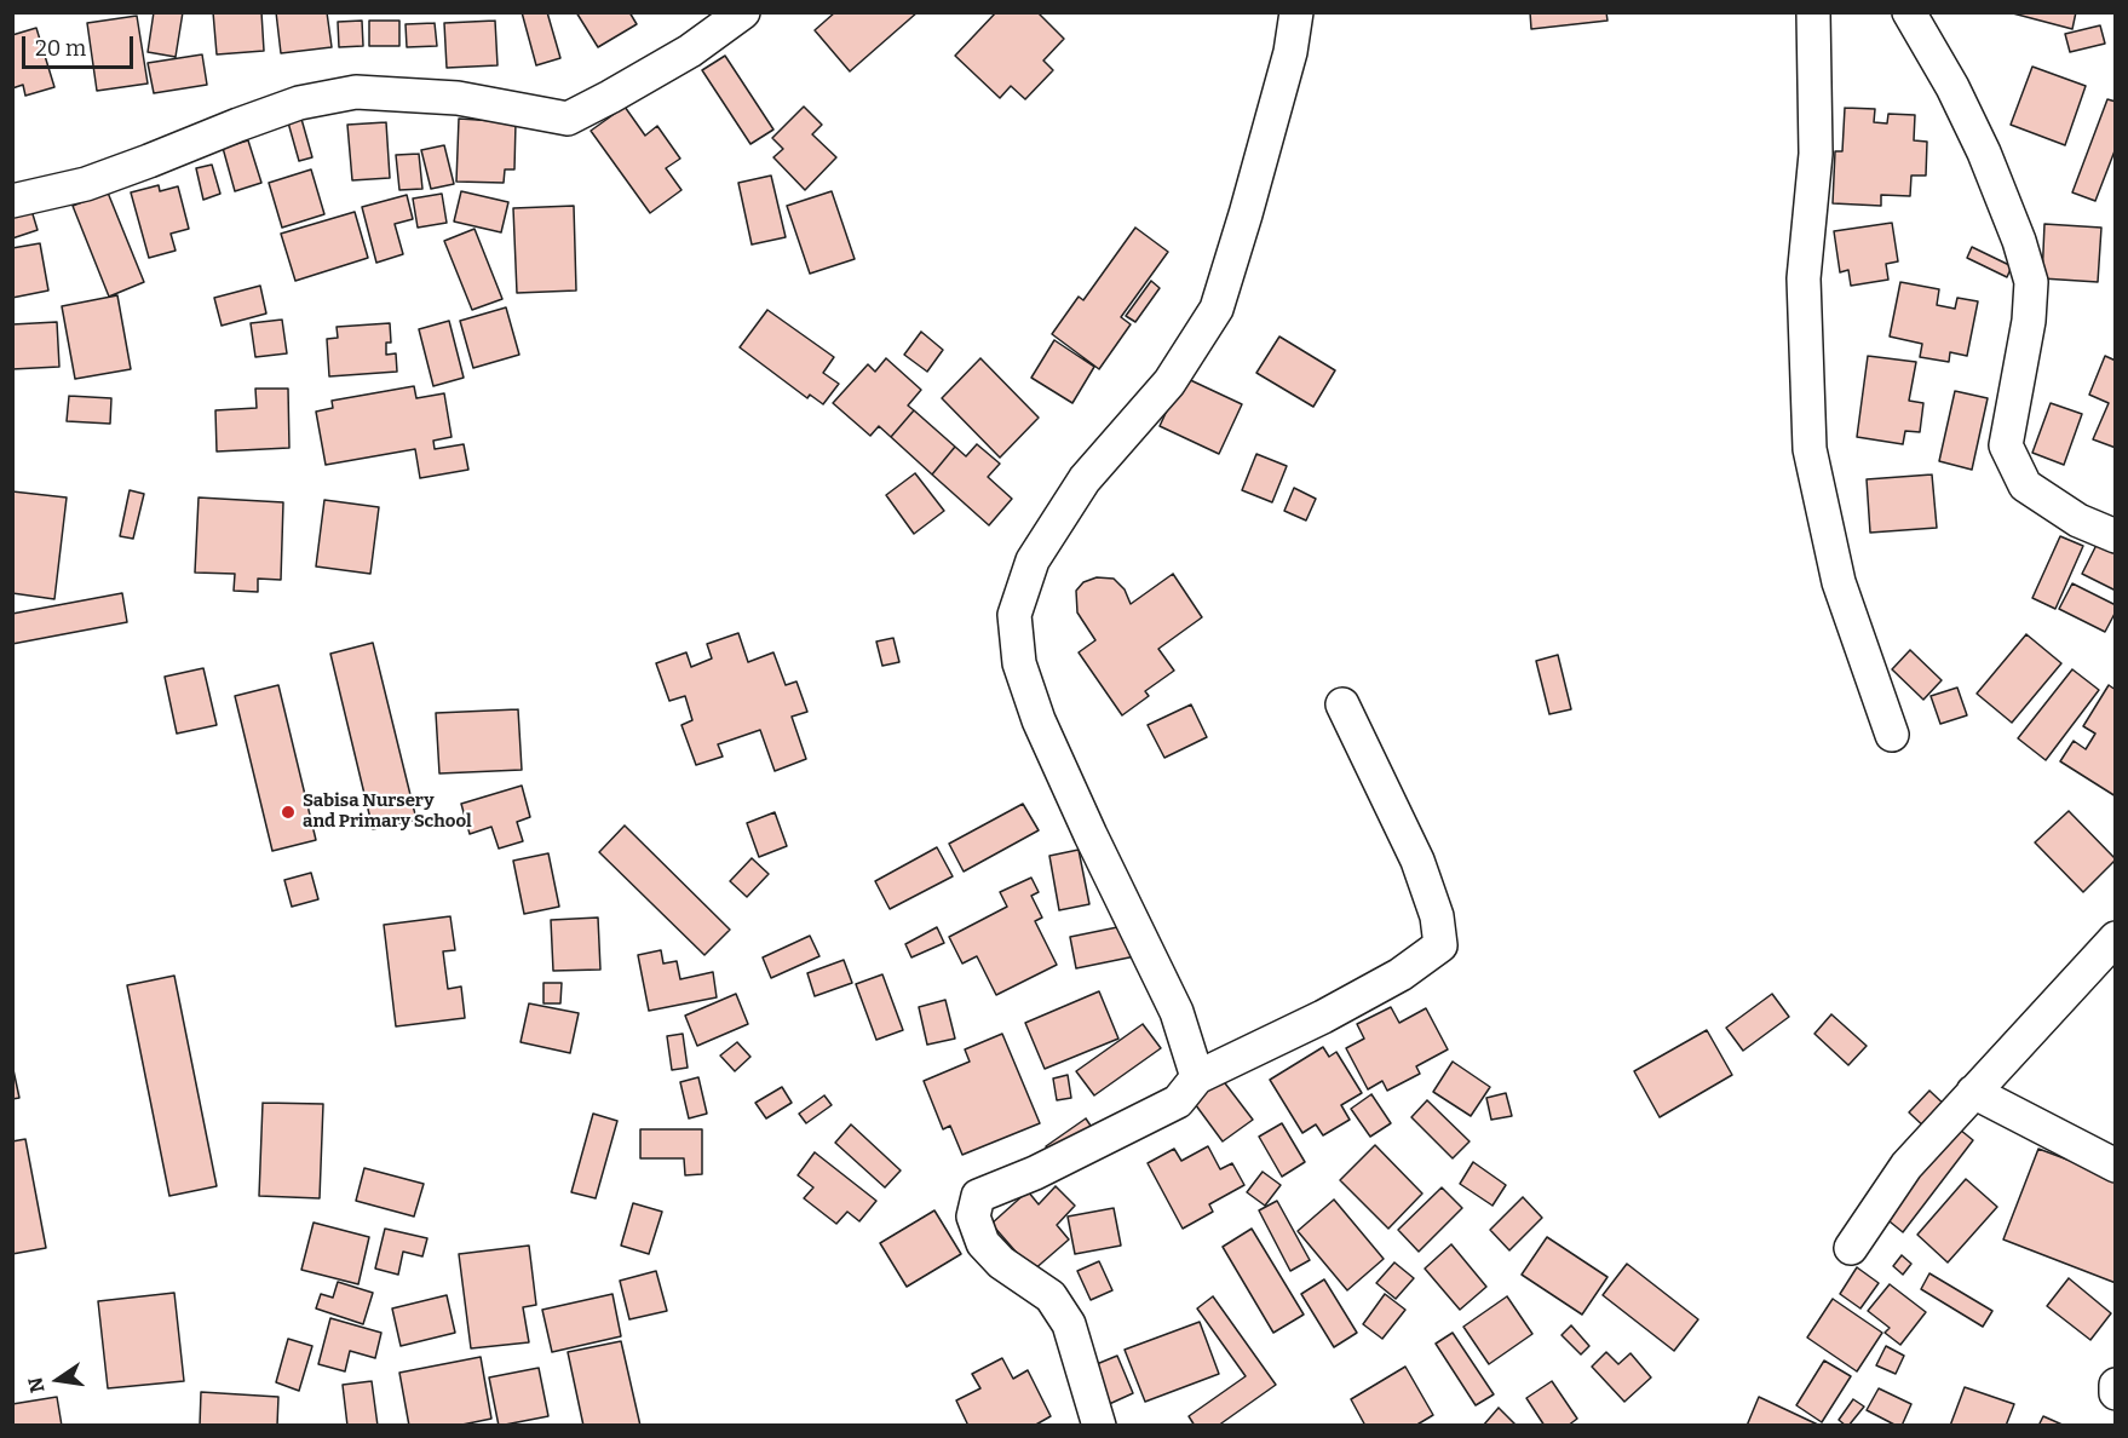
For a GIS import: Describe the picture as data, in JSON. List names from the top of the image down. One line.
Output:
{"places":["Sabisa Nursery and Primary School"],"scale_bar":"20 m","north":"left"}
